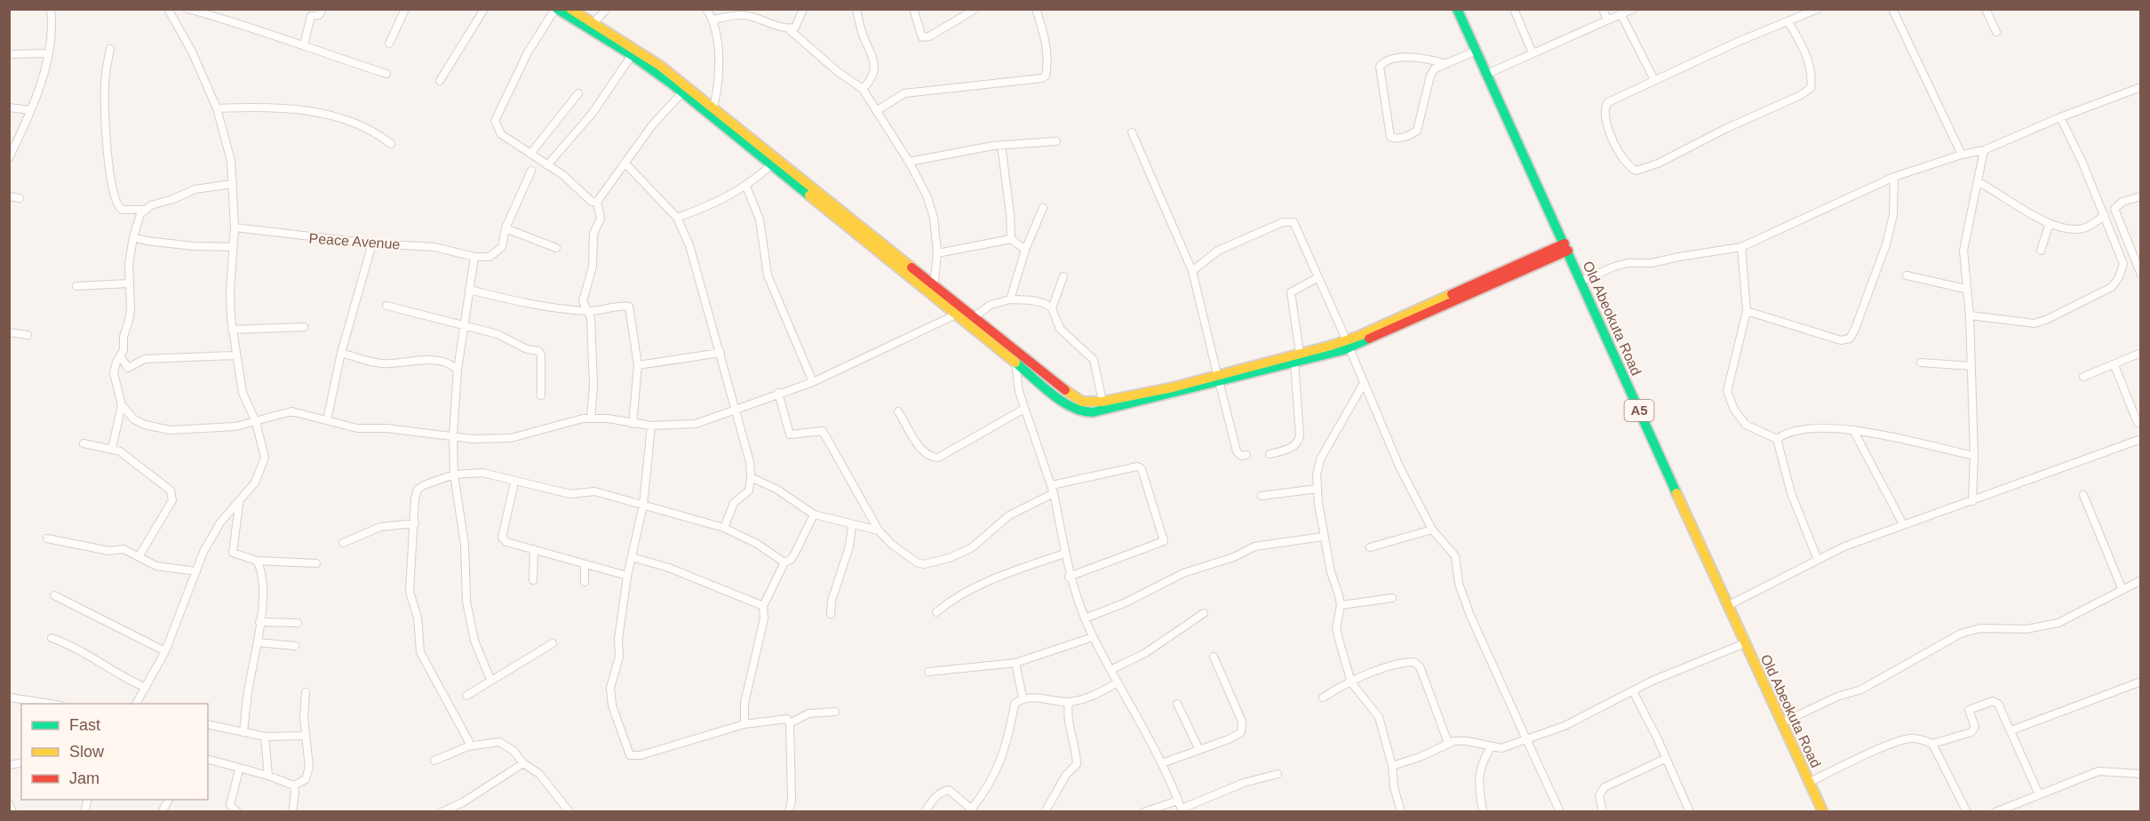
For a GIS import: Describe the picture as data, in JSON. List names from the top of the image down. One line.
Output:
{"streets":{"main road":["Old Abeokuta Road","A5"],"street":["Peace Avenue"]},"legend":["Fast","Slow","Jam"]}
